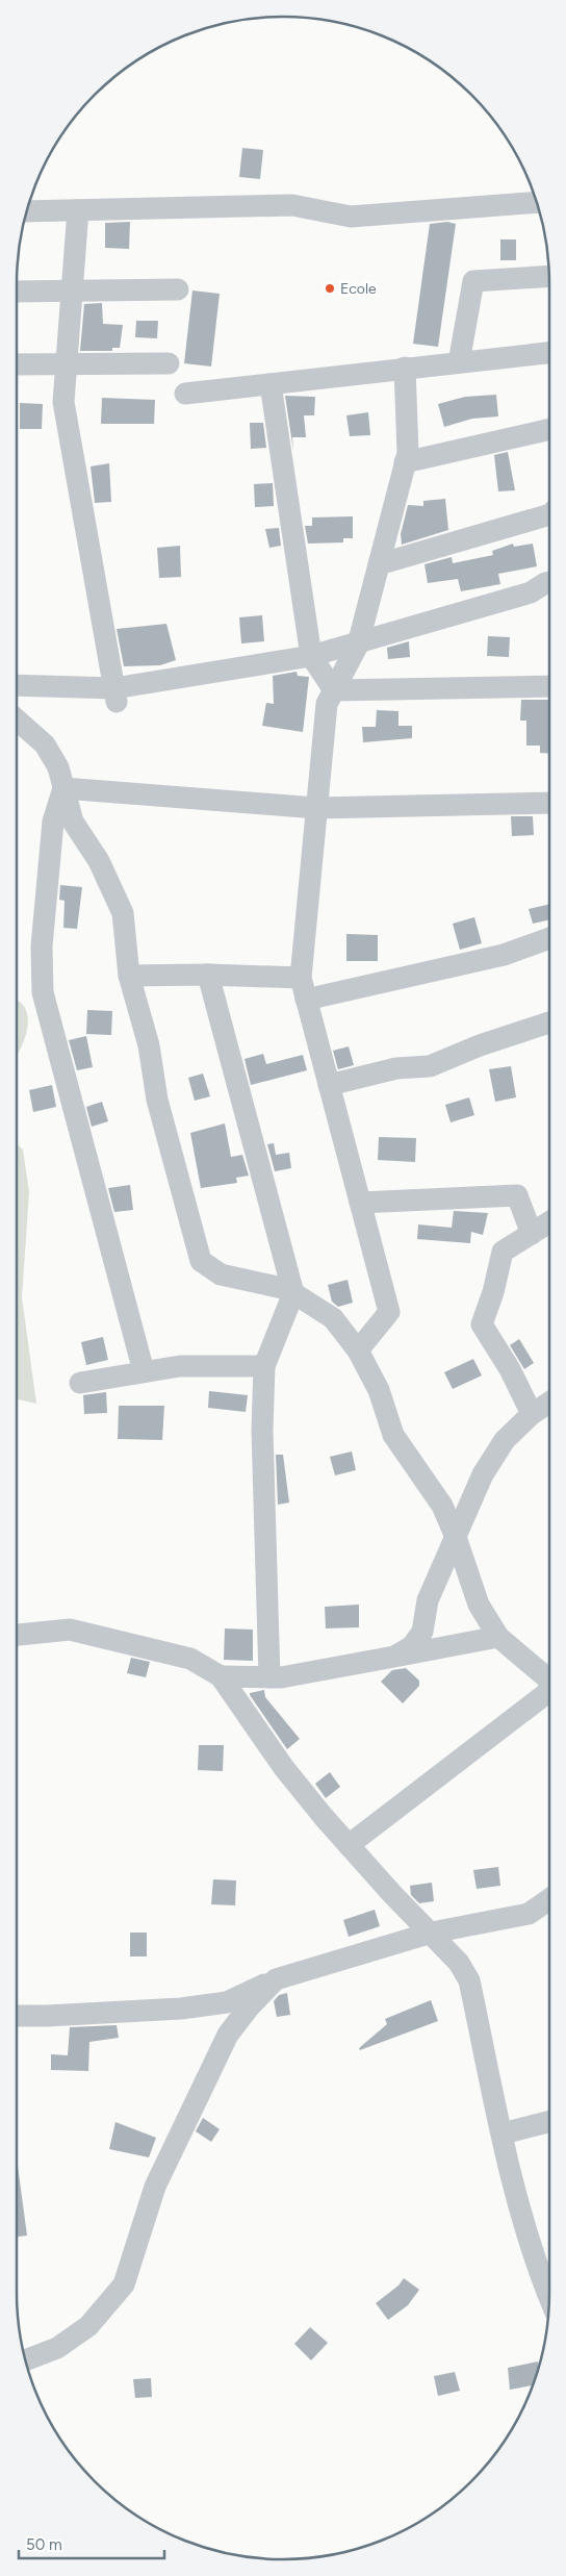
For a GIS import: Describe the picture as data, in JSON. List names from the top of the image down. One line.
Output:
{"places":["Ecole"],"scale_bar":"50 m"}
